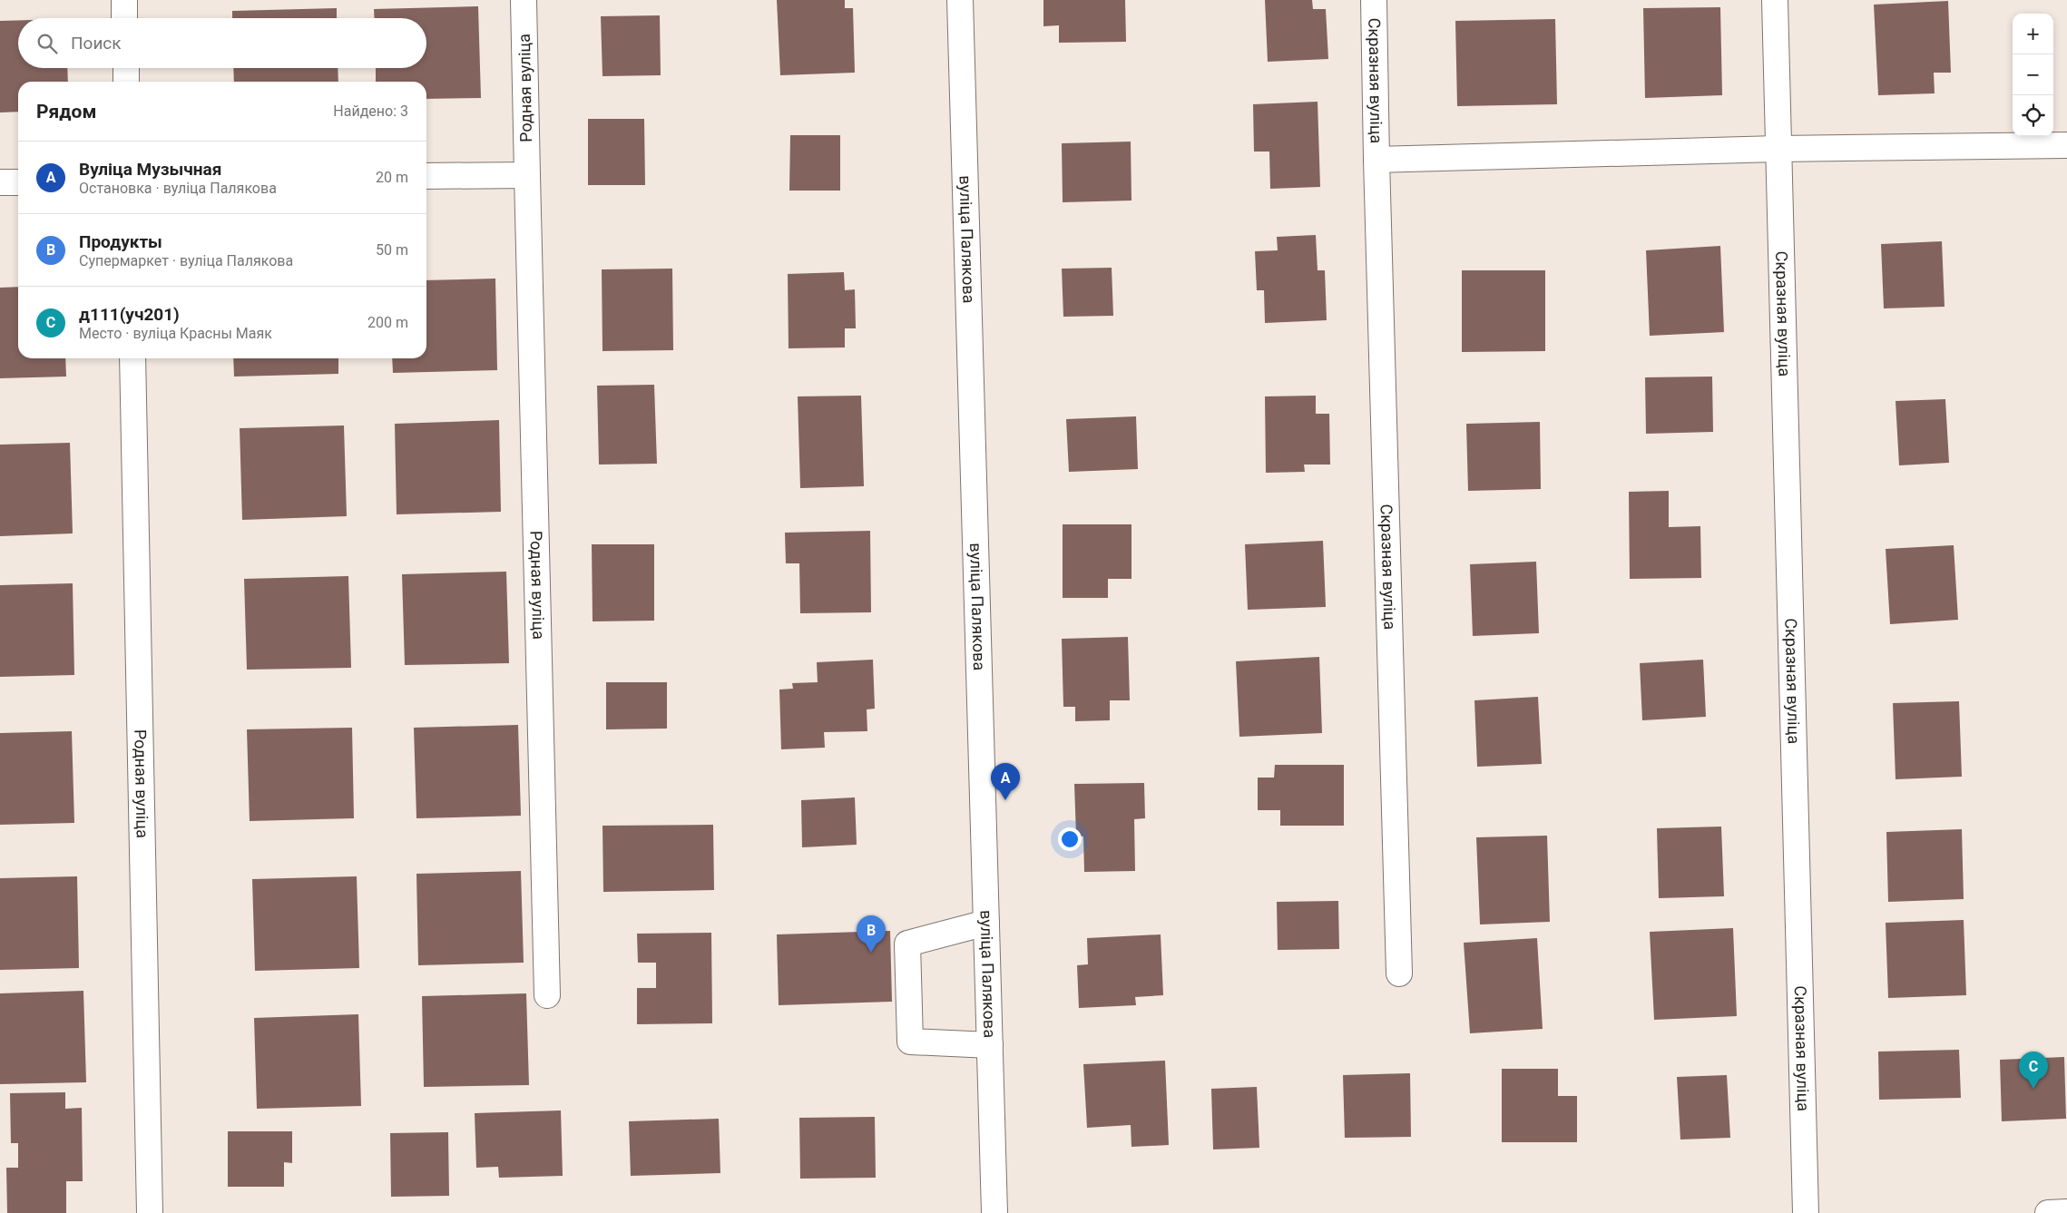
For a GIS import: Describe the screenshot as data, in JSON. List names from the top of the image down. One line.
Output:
{"streets":{"street":["Скразная вуліца","Родная вуліца","вуліца Палякова"]},"page":{"map_buttons":["+","−"],"search":"Поиск","heading":["Рядом","Найдено: 3"],"list":[{"mark":"A","name":"Вуліца Музычная","note":"Остановка · вуліца Палякова","value":"20 m"},{"mark":"B","name":"Продукты","note":"Супермаркет · вуліца Палякова","value":"50 m"},{"mark":"C","name":"д111(уч201)","note":"Место · вуліца Красны Маяк","value":"200 m"}],"pins":["A","B","C"]}}
